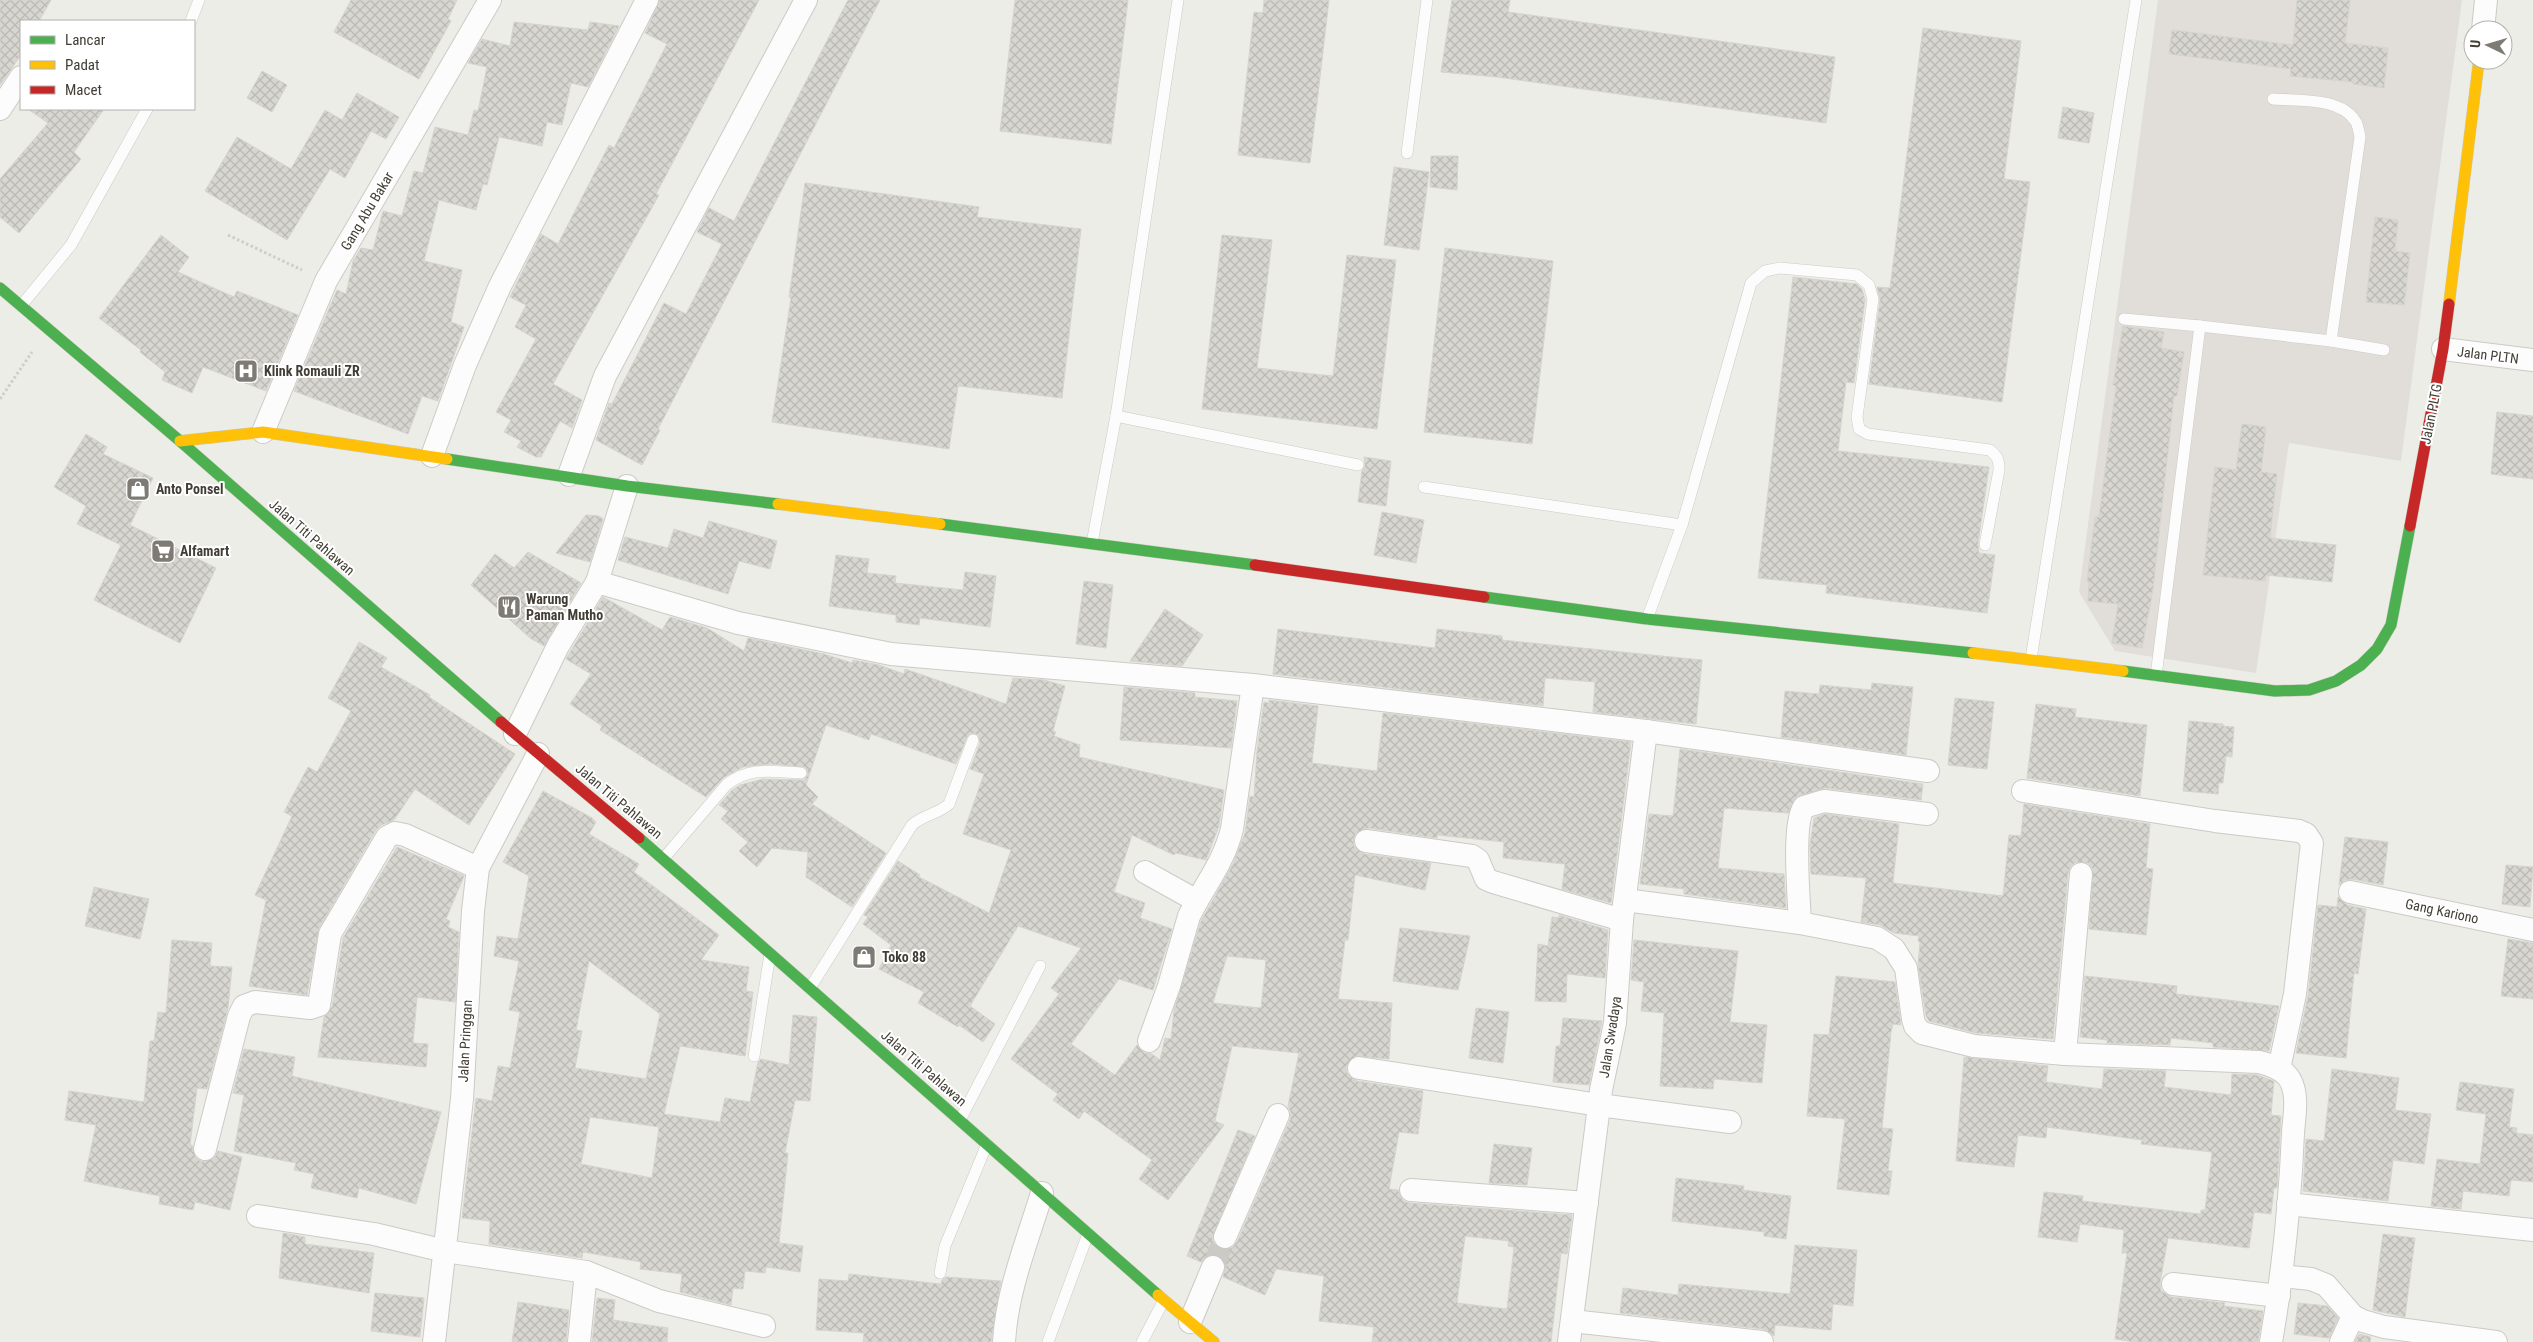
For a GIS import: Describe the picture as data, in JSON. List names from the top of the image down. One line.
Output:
{"streets":{"street":["Gang Abu Bakar","Jalan PLTN","Jalan PLTG","Jalan Titi Pahlawan","Gang Kariono","Jalan Swadaya","Jalan Pringgan"]},"crossings":[["Gang Abu Bakar","Jalan PLTG"],["Jalan PLTN","Jalan PLTG"],["Jalan PLTG","Jalan Titi Pahlawan"],["Jalan Titi Pahlawan","Jalan Pringgan"]],"places":{"hospital":["Klink Romauli ZR"],"shop":["Anto Ponsel","Toko 88"],"supermarket":["Alfamart"],"restaurant":["Warung Paman Mutho"]},"legend":["Lancar","Padat","Macet"],"north":"left"}
